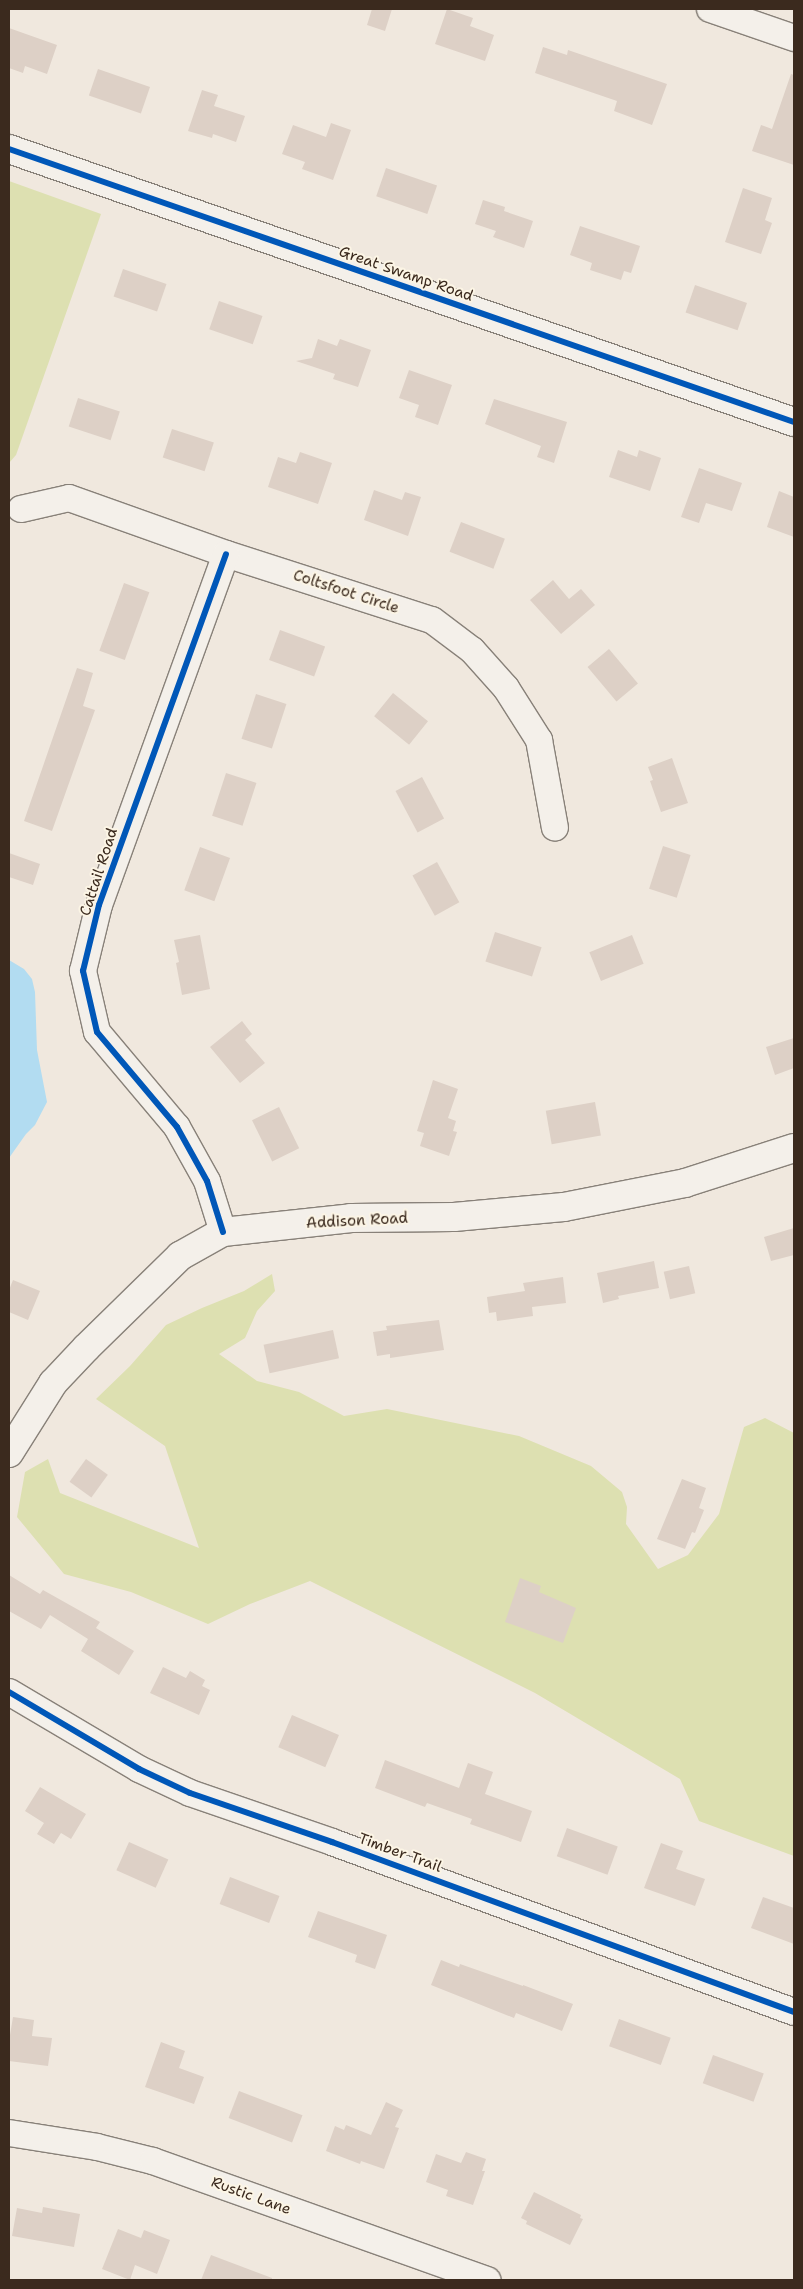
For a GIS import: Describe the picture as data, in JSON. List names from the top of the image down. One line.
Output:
{"streets":{"main road":["Great Swamp Road","Addison Road"],"street":["Coltsfoot Circle","Cattail Road","Timber Trail","Rustic Lane"]},"crossings":[["Coltsfoot Circle","Cattail Road"],["Cattail Road","Addison Road"]]}
